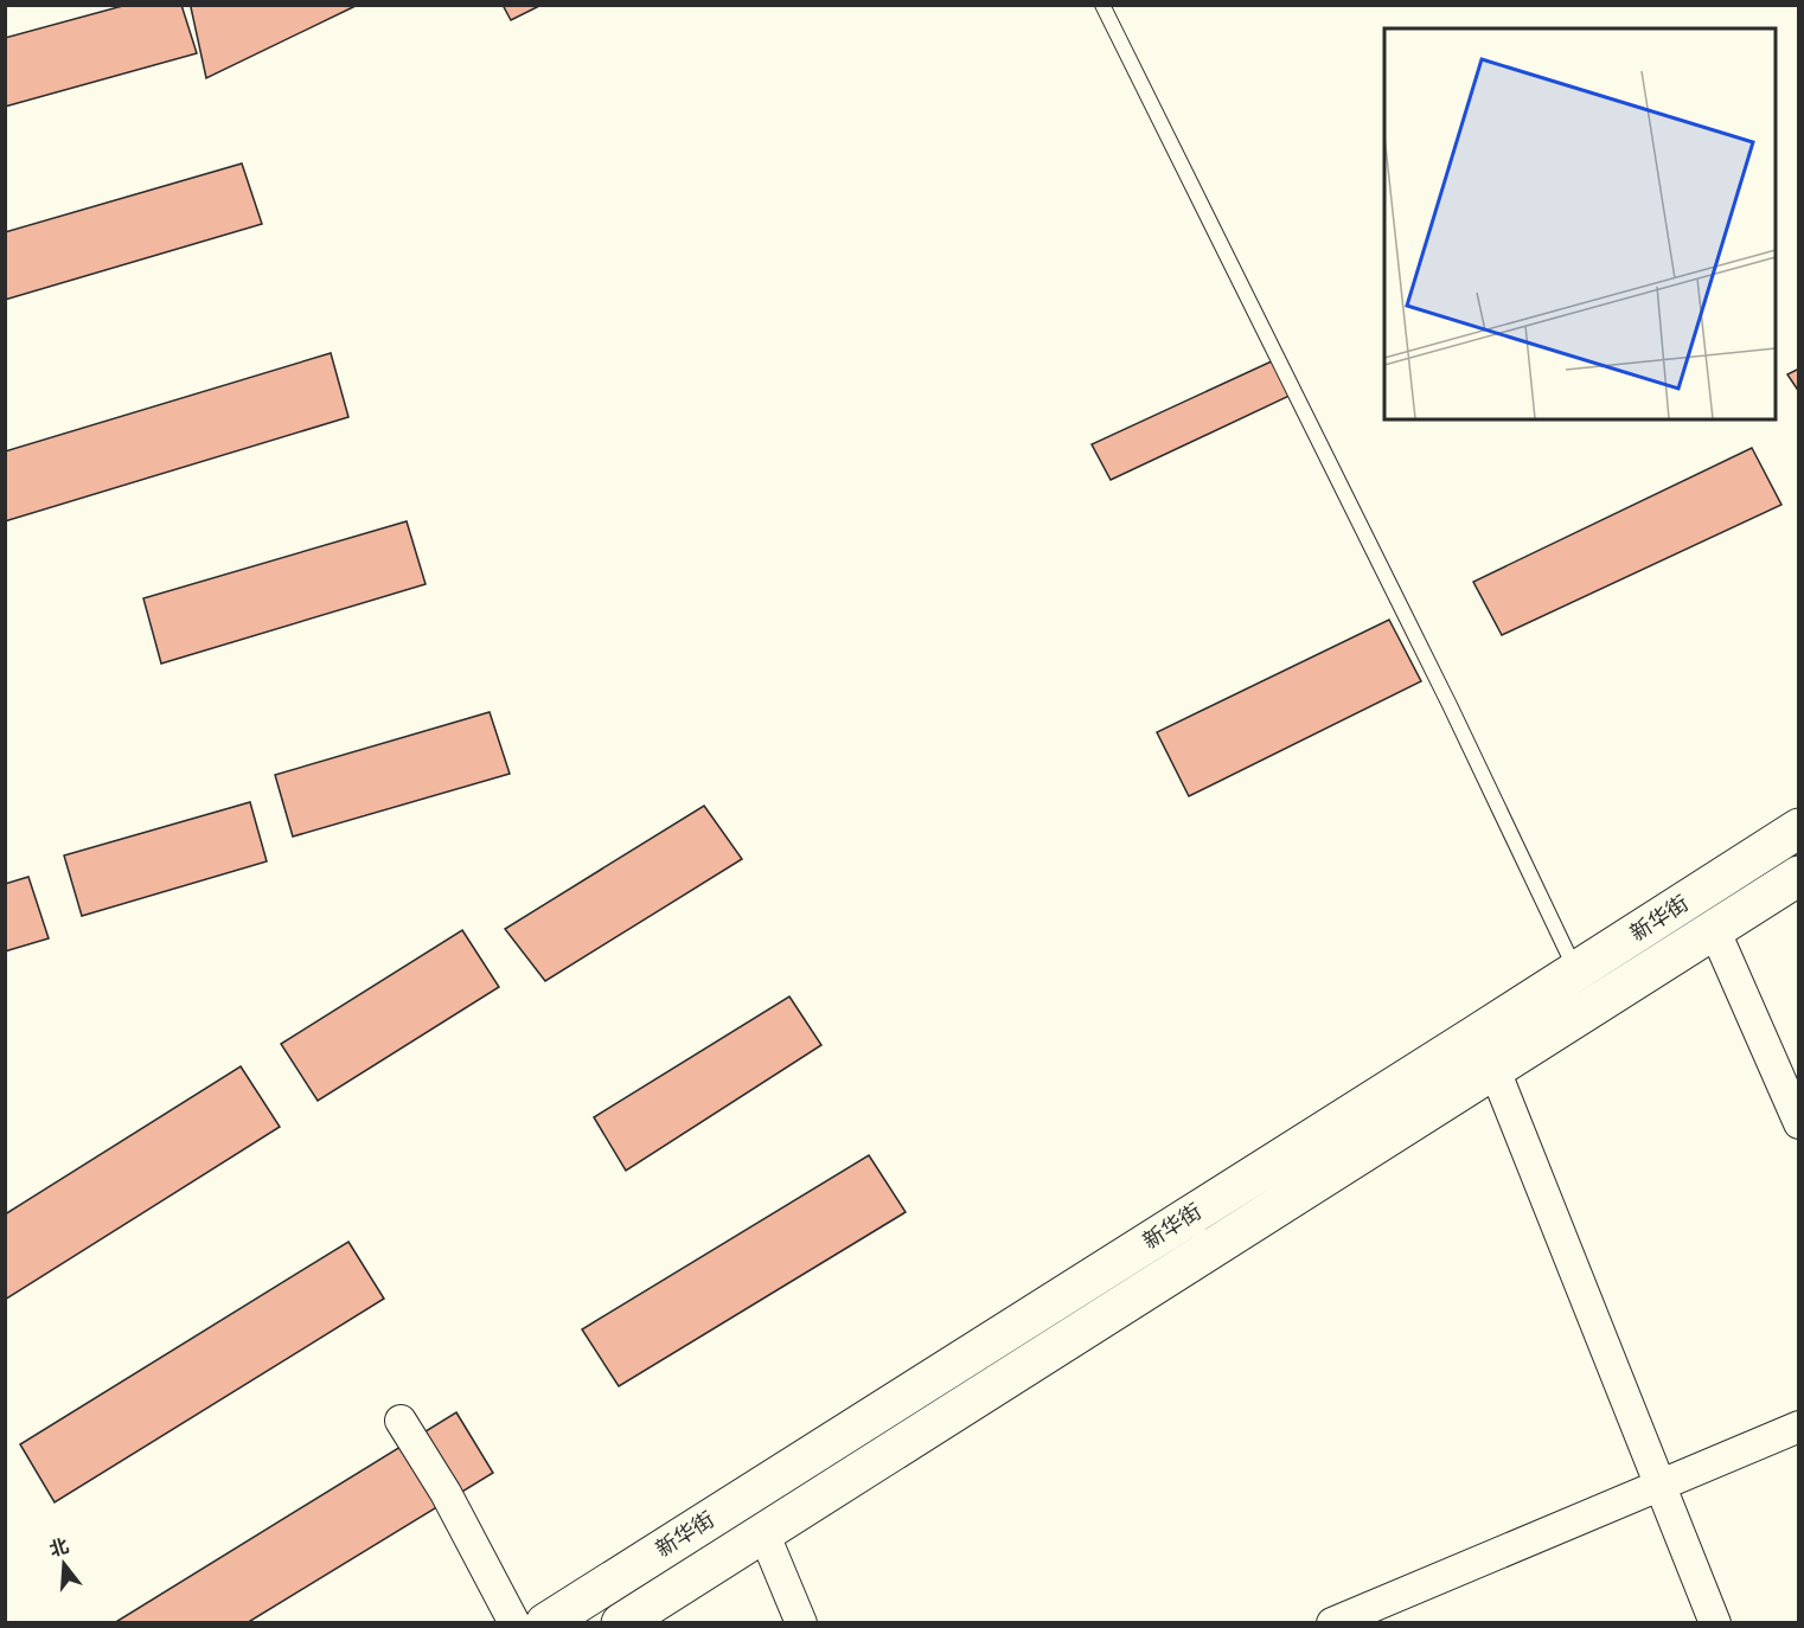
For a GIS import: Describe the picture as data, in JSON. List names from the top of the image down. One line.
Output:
{"streets":{"street":["新华街"]},"north":"top"}
